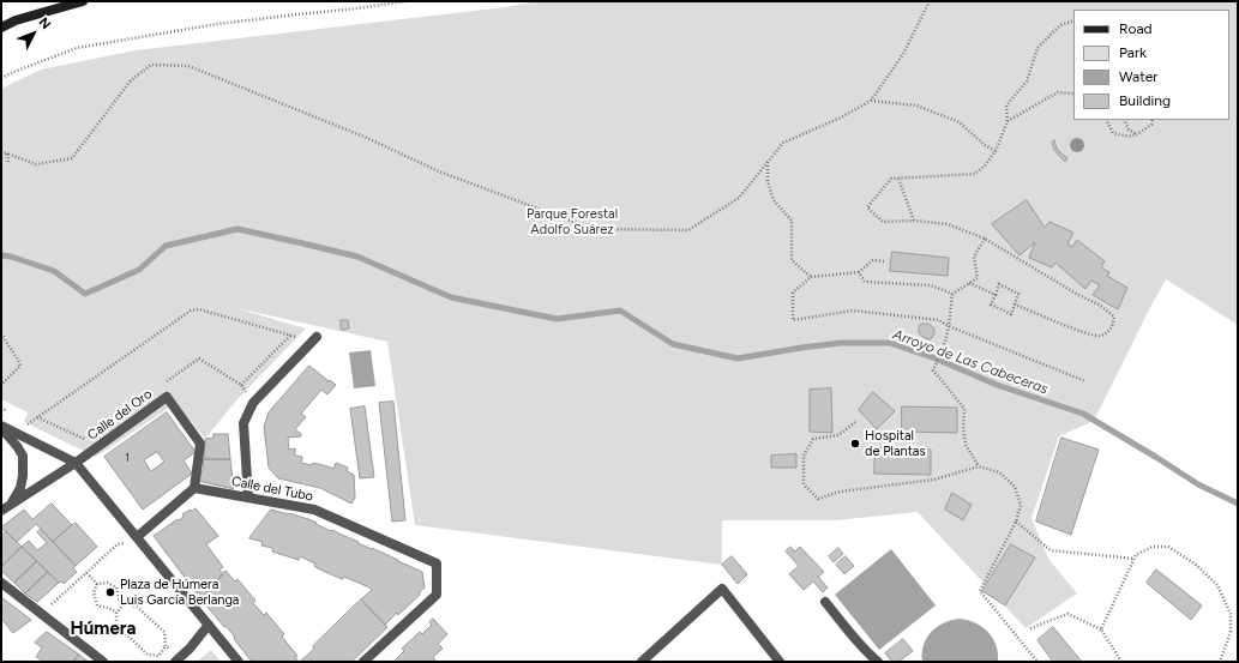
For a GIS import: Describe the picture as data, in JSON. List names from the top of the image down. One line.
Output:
{"streets":{"street":["Calle del Oro","Calle del Tubo"]},"crossings":[["Calle del Oro","Calle del Tubo"]],"districts":["Húmera"],"water":["Arroyo de Las Cabeceras"],"parks":["Parque Forestal Adolfo Suárez"],"places":["Hospital de Plantas","Plaza de Húmera Luis García Berlanga"],"house_numbers":["1"],"legend":["Road","Park","Water","Building"],"north":"top right"}
